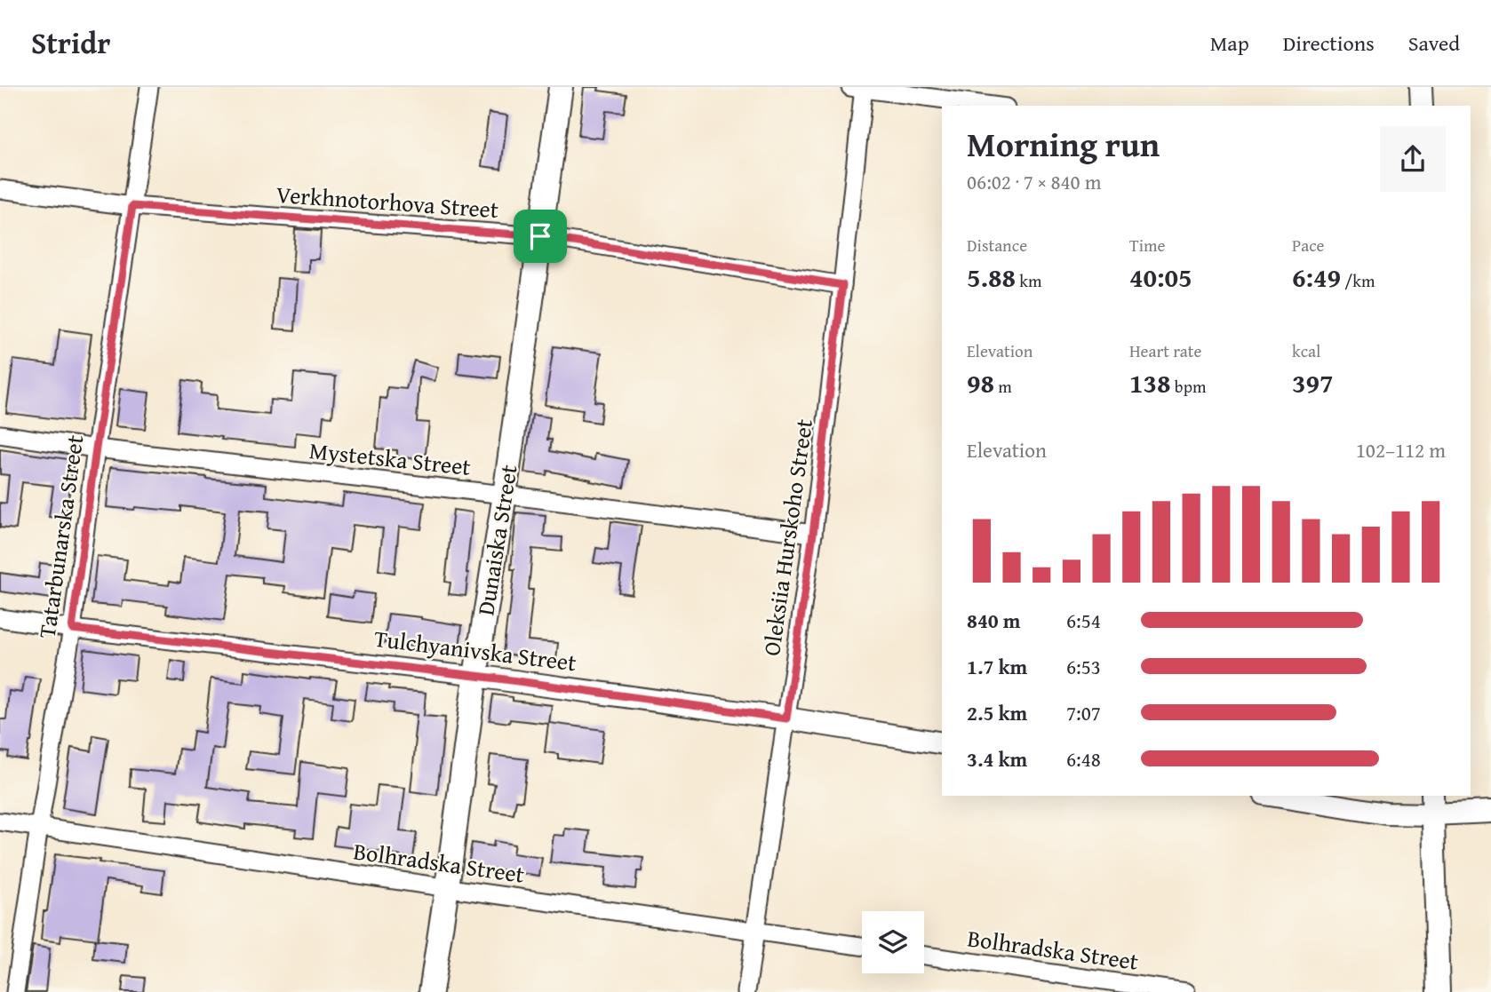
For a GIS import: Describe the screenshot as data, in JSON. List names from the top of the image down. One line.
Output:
{"streets":{"main road":["Dunaiska Street"],"street":["Verkhnotorhova Street","Mystetska Street","Tatarbunarska Street","Oleksiia Hurskoho Street","Tulchyanivska Street","Bolhradska Street"]},"crossings":[["Verkhnotorhova Street","Tatarbunarska Street"],["Verkhnotorhova Street","Oleksiia Hurskoho Street"],["Verkhnotorhova Street","Dunaiska Street"],["Mystetska Street","Tatarbunarska Street"],["Mystetska Street","Oleksiia Hurskoho Street"],["Mystetska Street","Dunaiska Street"],["Tatarbunarska Street","Tulchyanivska Street"],["Tatarbunarska Street","Bolhradska Street"],["Oleksiia Hurskoho Street","Tulchyanivska Street"],["Oleksiia Hurskoho Street","Bolhradska Street"],["Dunaiska Street","Tulchyanivska Street"],["Dunaiska Street","Bolhradska Street"]],"page":{"header":"Stridr","nav":["Map","Directions","Saved"],"heading":["Morning run","06:02 · 7 × 840 m"],"stats":[["Distance","5.88 km"],["Time","40:05"],["Pace","6:49 /km"],["Elevation","98 m"],["Heart rate","138 bpm"],["kcal","397"]],"chart":["Elevation","102–112 m"],"list":[{"name":"840 m","note":"6:54"},{"name":"1.7 km","note":"6:53"},{"name":"2.5 km","note":"7:07"},{"name":"3.4 km","note":"6:48"}]}}
